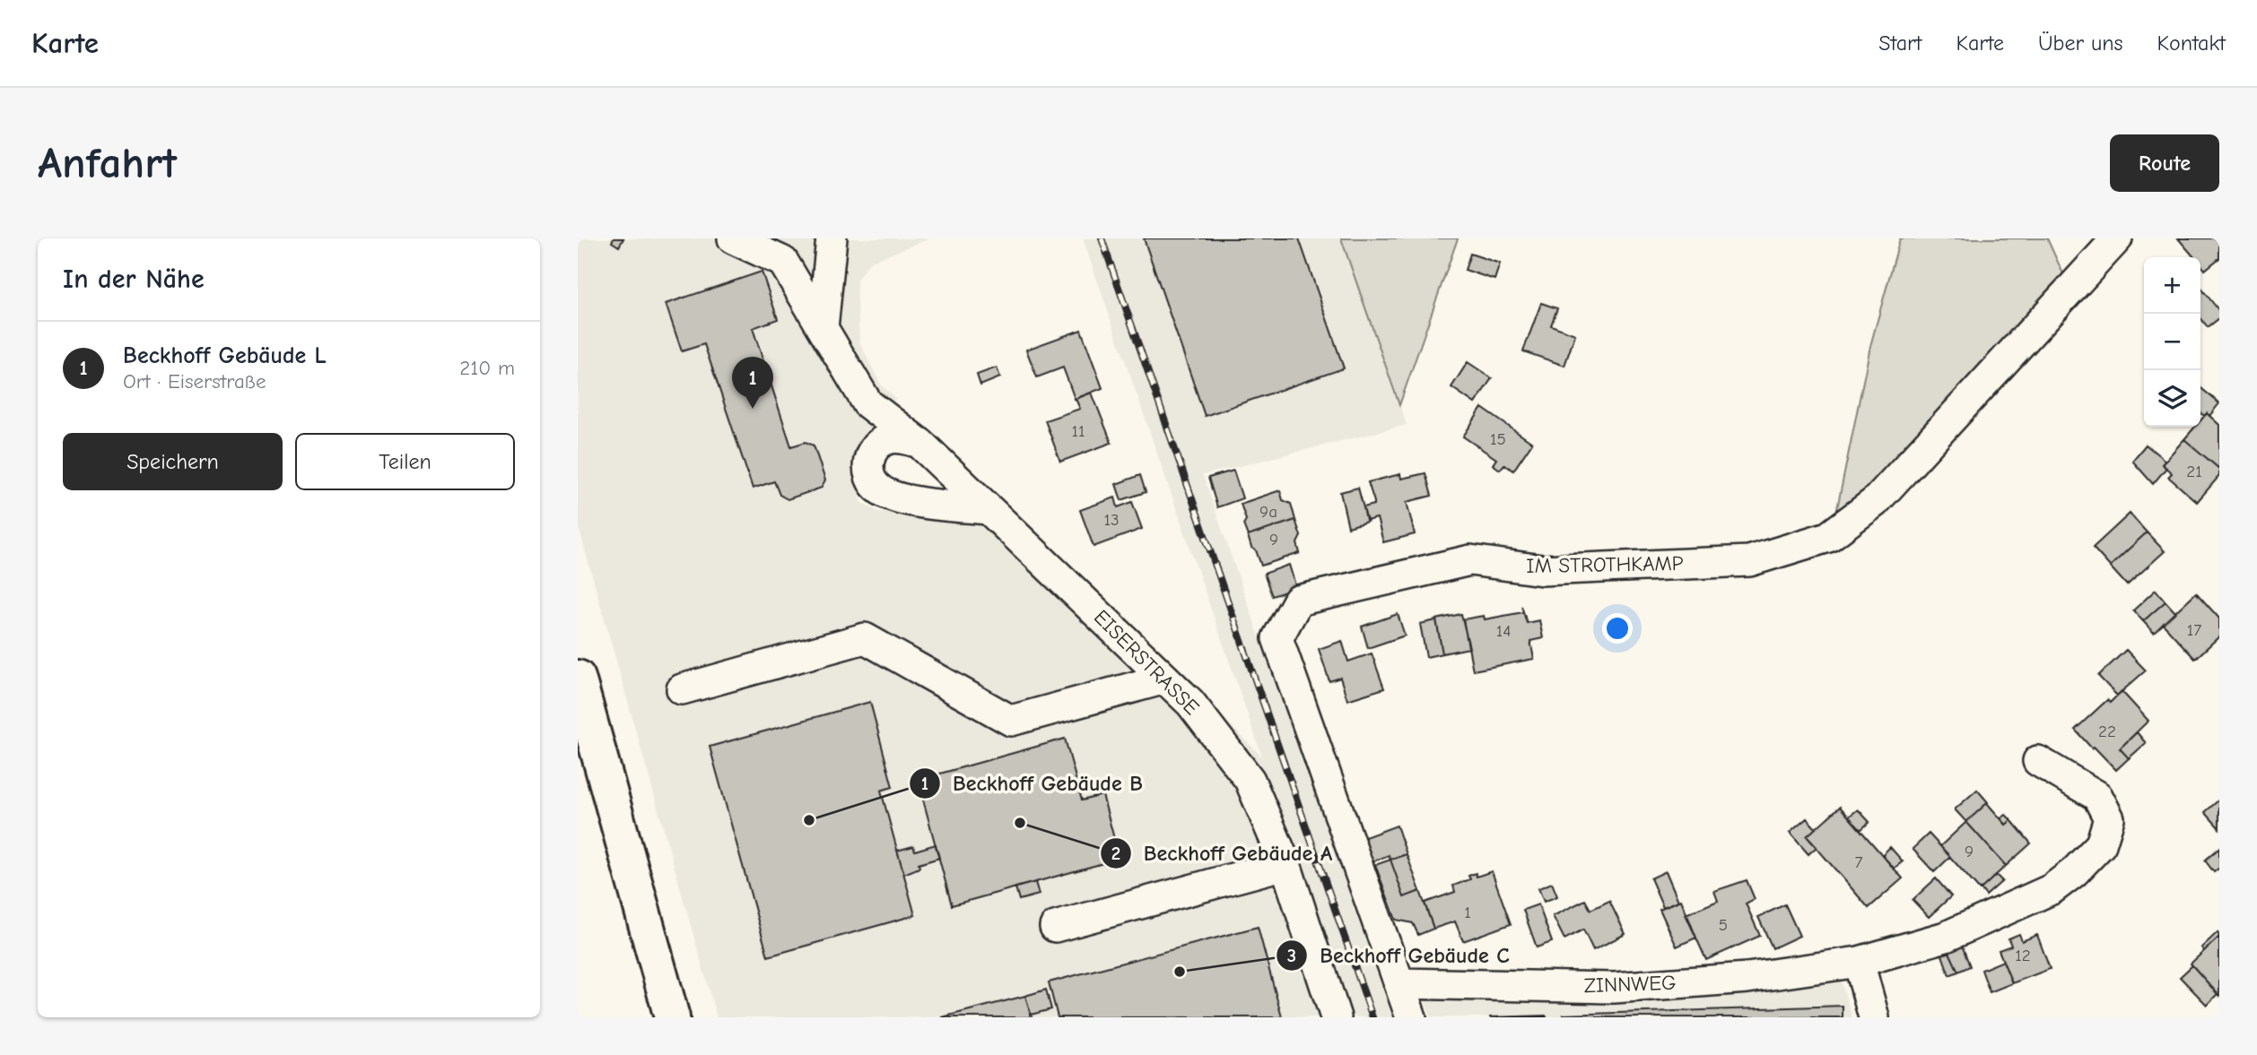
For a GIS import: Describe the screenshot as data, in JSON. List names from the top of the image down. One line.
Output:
{"streets":{"street":["IM STROTHKAMP","EISERSTRASSE","ZINNWEG"]},"crossings":[["IM STROTHKAMP","ZINNWEG"]],"places":["Beckhoff Gebäude B","Beckhoff Gebäude A","Beckhoff Gebäude C"],"house_numbers":["11","15","21","9a","13","9","17","14","22","9","7","1","5","12"],"page":{"header":"Karte","nav":["Start","Karte","Über uns","Kontakt"],"buttons":["Route",["Speichern","Teilen"]],"title":"Anfahrt","heading":"In der Nähe","map_buttons":["+","−"],"list":[{"mark":"1","name":"Beckhoff Gebäude L","note":"Ort · Eiserstraße","value":"210 m"}],"pins":"1"}}
